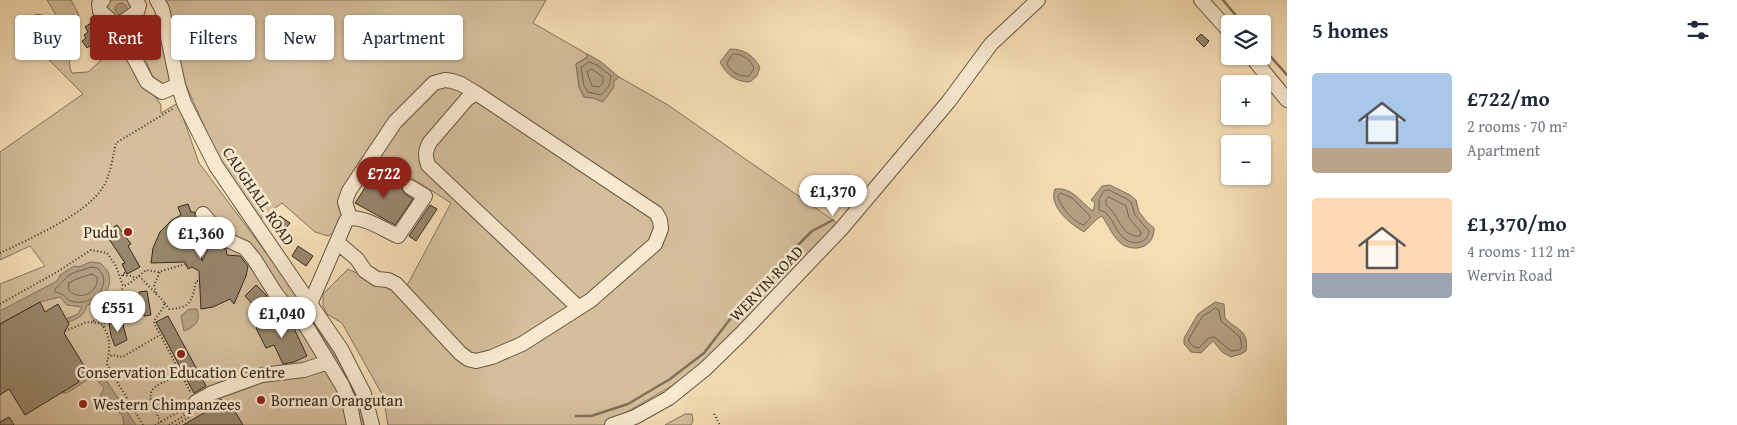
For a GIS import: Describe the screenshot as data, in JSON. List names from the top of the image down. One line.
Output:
{"streets":{"street":["CAUGHALL ROAD","WERVIN ROAD"]},"places":["Pudu","Conservation Education Centre","Bornean Orangutan","Western Chimpanzees"],"page":{"heading":"5 homes","map_buttons":["+","−"],"chip":["Buy","Rent","Filters","New","Apartment"],"list":[{"name":"£722/mo","note":"2 rooms · 70 m² · Apartment"},{"name":"£1,370/mo","note":"4 rooms · 112 m² · Wervin Road"}],"price":["£722","£1,370","£1,360","£551","£1,040"]}}
